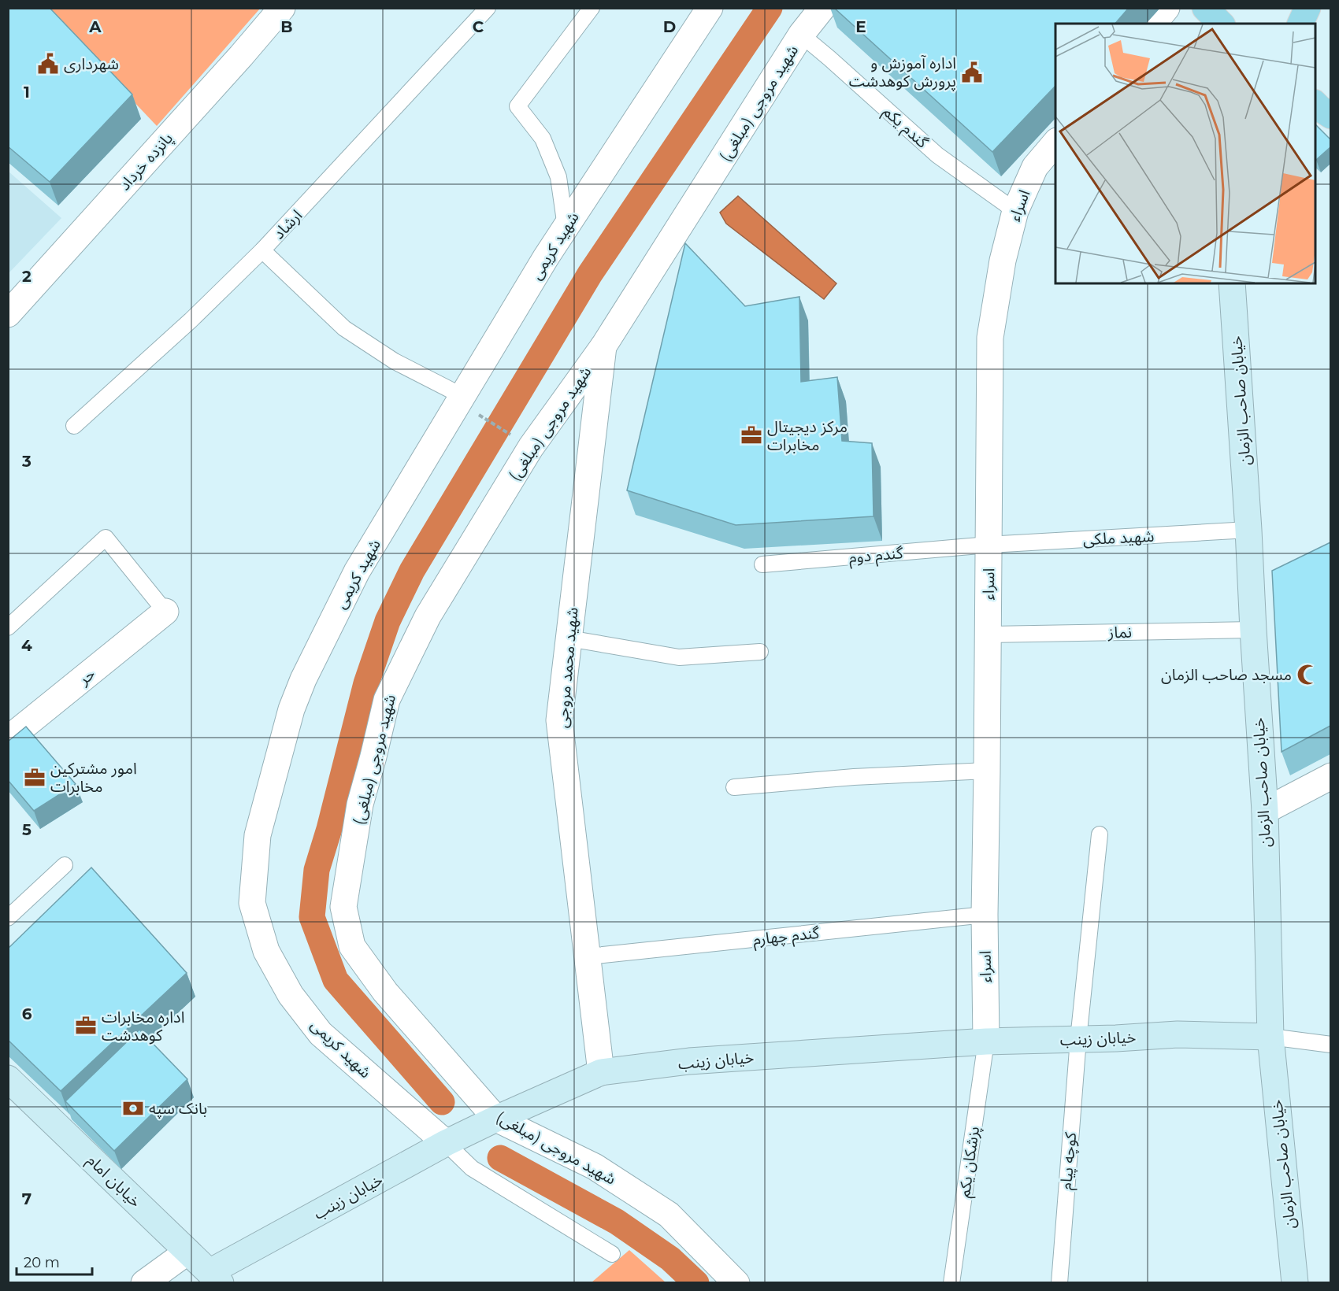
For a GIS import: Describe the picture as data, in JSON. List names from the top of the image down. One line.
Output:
{"streets":{"main road":["خیابان صاحب الزمان","خیابان زینب","خیابان امام"],"street":["شهید مروجی (مبلغی)","پانزده خرداد","اسراء","شهید کریمی","شهید محمد مروجی","حر"],"lane":["گندم یکم","ارشاد","شهید ملکی","گندم دوم","نماز","گندم چهارم","کوچه پیام","پزشکان یکم"]},"crossings":[["شهید مروجی (مبلغی)","گندم یکم"],["شهید مروجی (مبلغی)","شهید محمد مروجی"],["شهید مروجی (مبلغی)","خیابان زینب"],["گندم یکم","اسراء"],["اسراء","شهید ملکی"],["اسراء","گندم دوم"],["اسراء","نماز"],["اسراء","گندم چهارم"],["اسراء","خیابان زینب"],["اسراء","پزشکان یکم"],["شهید کریمی","خیابان زینب"],["خیابان صاحب الزمان","شهید ملکی"],["خیابان صاحب الزمان","نماز"],["خیابان صاحب الزمان","خیابان زینب"],["شهید ملکی","گندم دوم"],["شهید محمد مروجی","گندم چهارم"],["شهید محمد مروجی","خیابان زینب"],["خیابان زینب","کوچه پیام"],["خیابان زینب","پزشکان یکم"],["خیابان زینب","خیابان امام"]],"places":{"public building":["شهرداری","اداره آموزش و پرورش کوهدشت"],"office":["مرکز دیجیتال مخابرات","امور مشترکین مخابرات","اداره مخابرات کوهدشت"],"mosque":["مسجد صاحب الزمان"],"bank":["بانک سپه"]},"scale_bar":"20 m","grid":{"columns":["A","B","C","D","E"],"rows":["1","2","3","4","5","6","7"]}}
